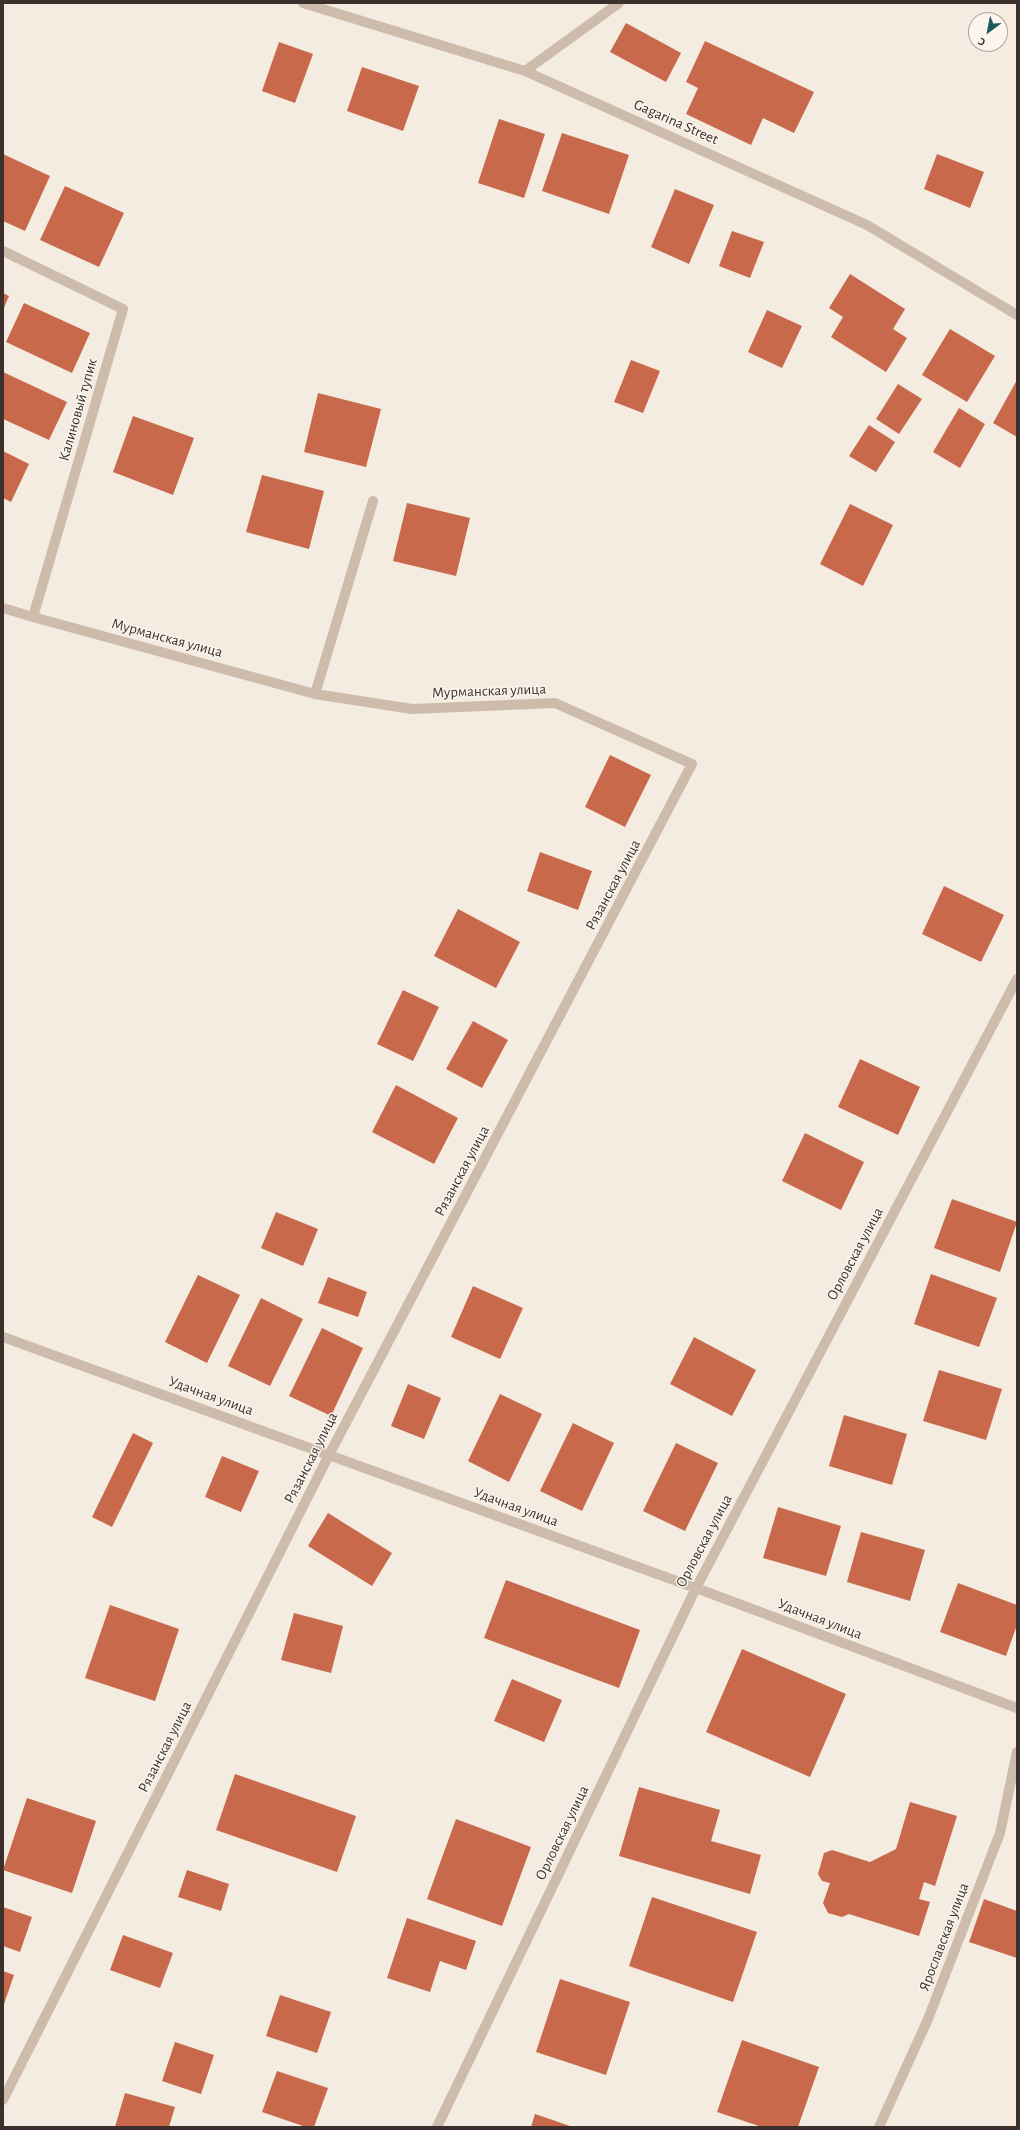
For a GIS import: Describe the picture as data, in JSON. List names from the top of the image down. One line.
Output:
{"streets":{"street":["Gagarina Street","Калиновый тупик","Мурманская улица","Рязанская улица","Орловская улица","Удачная улица","Ярославская улица"]},"crossings":[["Калиновый тупик","Мурманская улица"],["Мурманская улица","Рязанская улица"],["Рязанская улица","Удачная улица"],["Орловская улица","Удачная улица"]],"north":"bottom left"}
